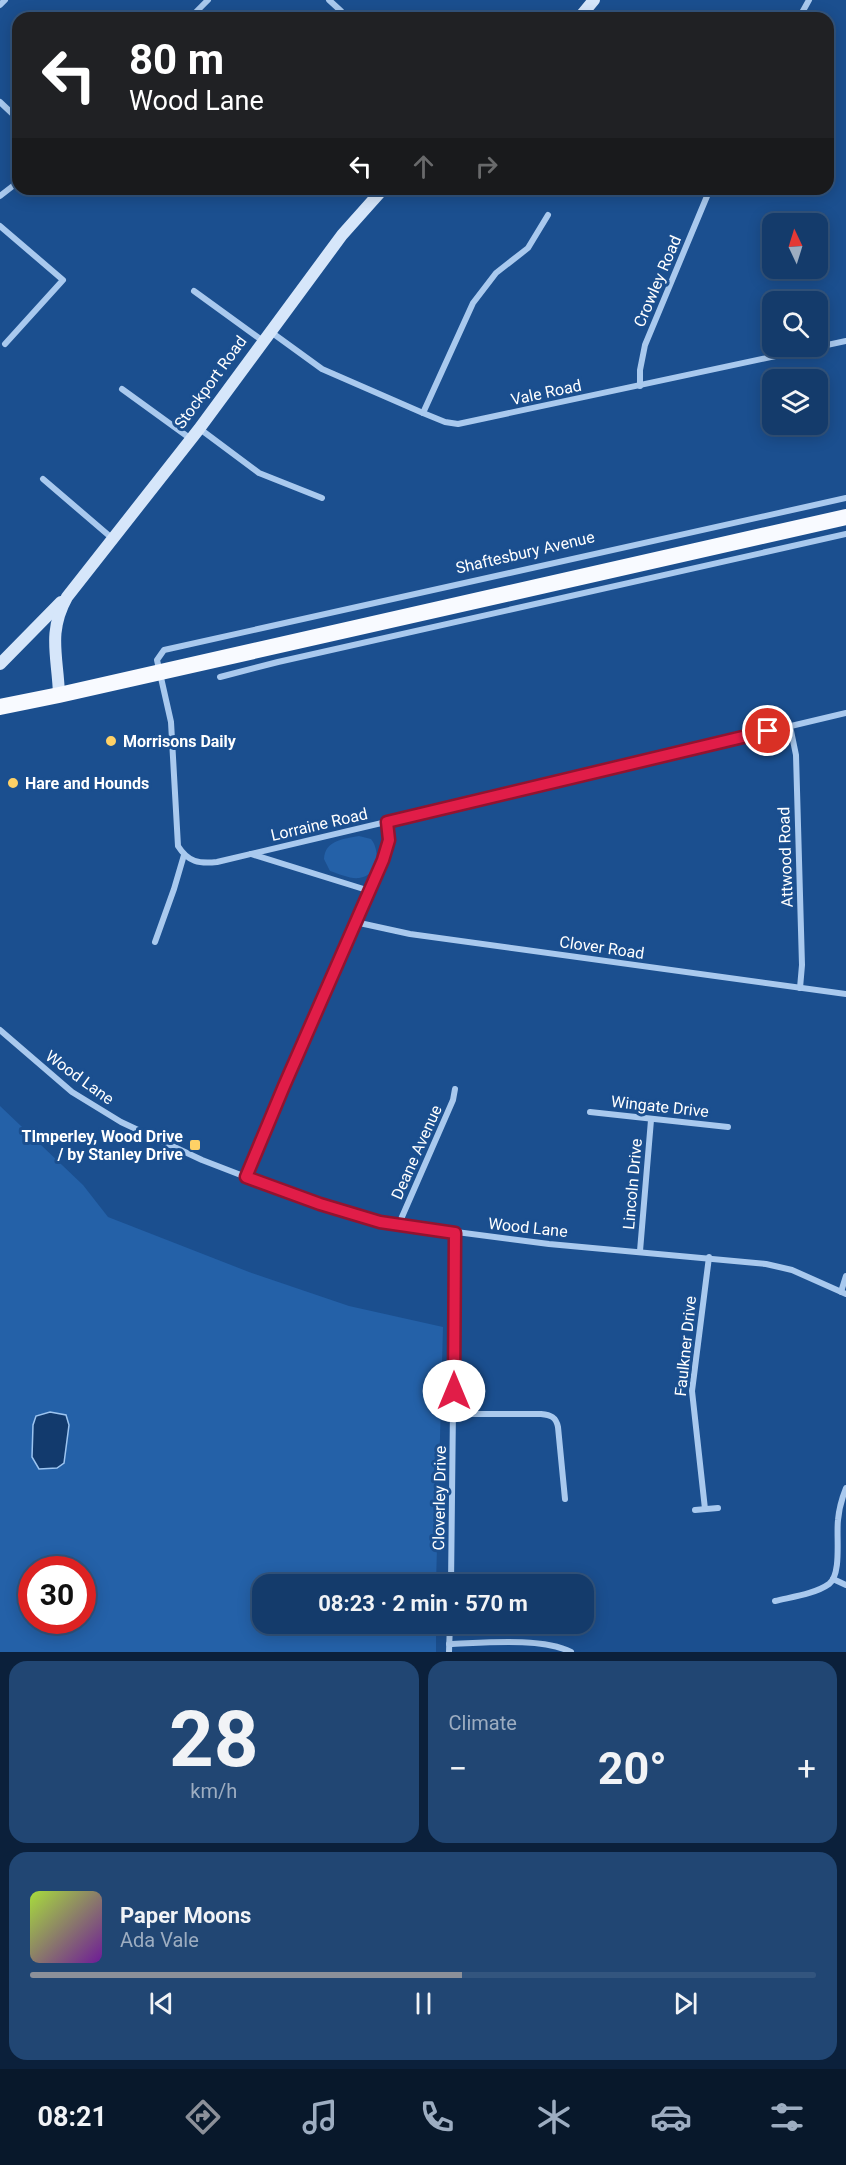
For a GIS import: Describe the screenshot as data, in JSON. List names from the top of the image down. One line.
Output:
{"streets":{"main road":["Stockport Road"],"street":["Crowley Road","Vale Road","Shaftesbury Avenue","Lorraine Road","Attwood Road","Clover Road","Wood Lane","Wingate Drive","Deane Avenue","Lincoln Drive","Faulkner Drive","Cloverley Drive"]},"crossings":[["Crowley Road","Vale Road"],["Stockport Road","Vale Road"],["Lorraine Road","Attwood Road"],["Attwood Road","Clover Road"],["Wood Lane","Deane Avenue"],["Wood Lane","Lincoln Drive"],["Wood Lane","Faulkner Drive"],["Wood Lane","Cloverley Drive"],["Wingate Drive","Lincoln Drive"]],"places":{"other":["Morrisons Daily","Hare and Hounds"],"transit":["TImperley, Wood Drive / by Stanley Drive"]},"north":"top","page":{"turn":["80 m","Wood Lane"],"limit":"30","trip":"08:23 · 2 min · 570 m","tile":[["28","km/h"],"Climate"],"heat":["−","20°","+"],"song":["Paper Moons","Ada Vale"],"tabs":"08:21"}}
